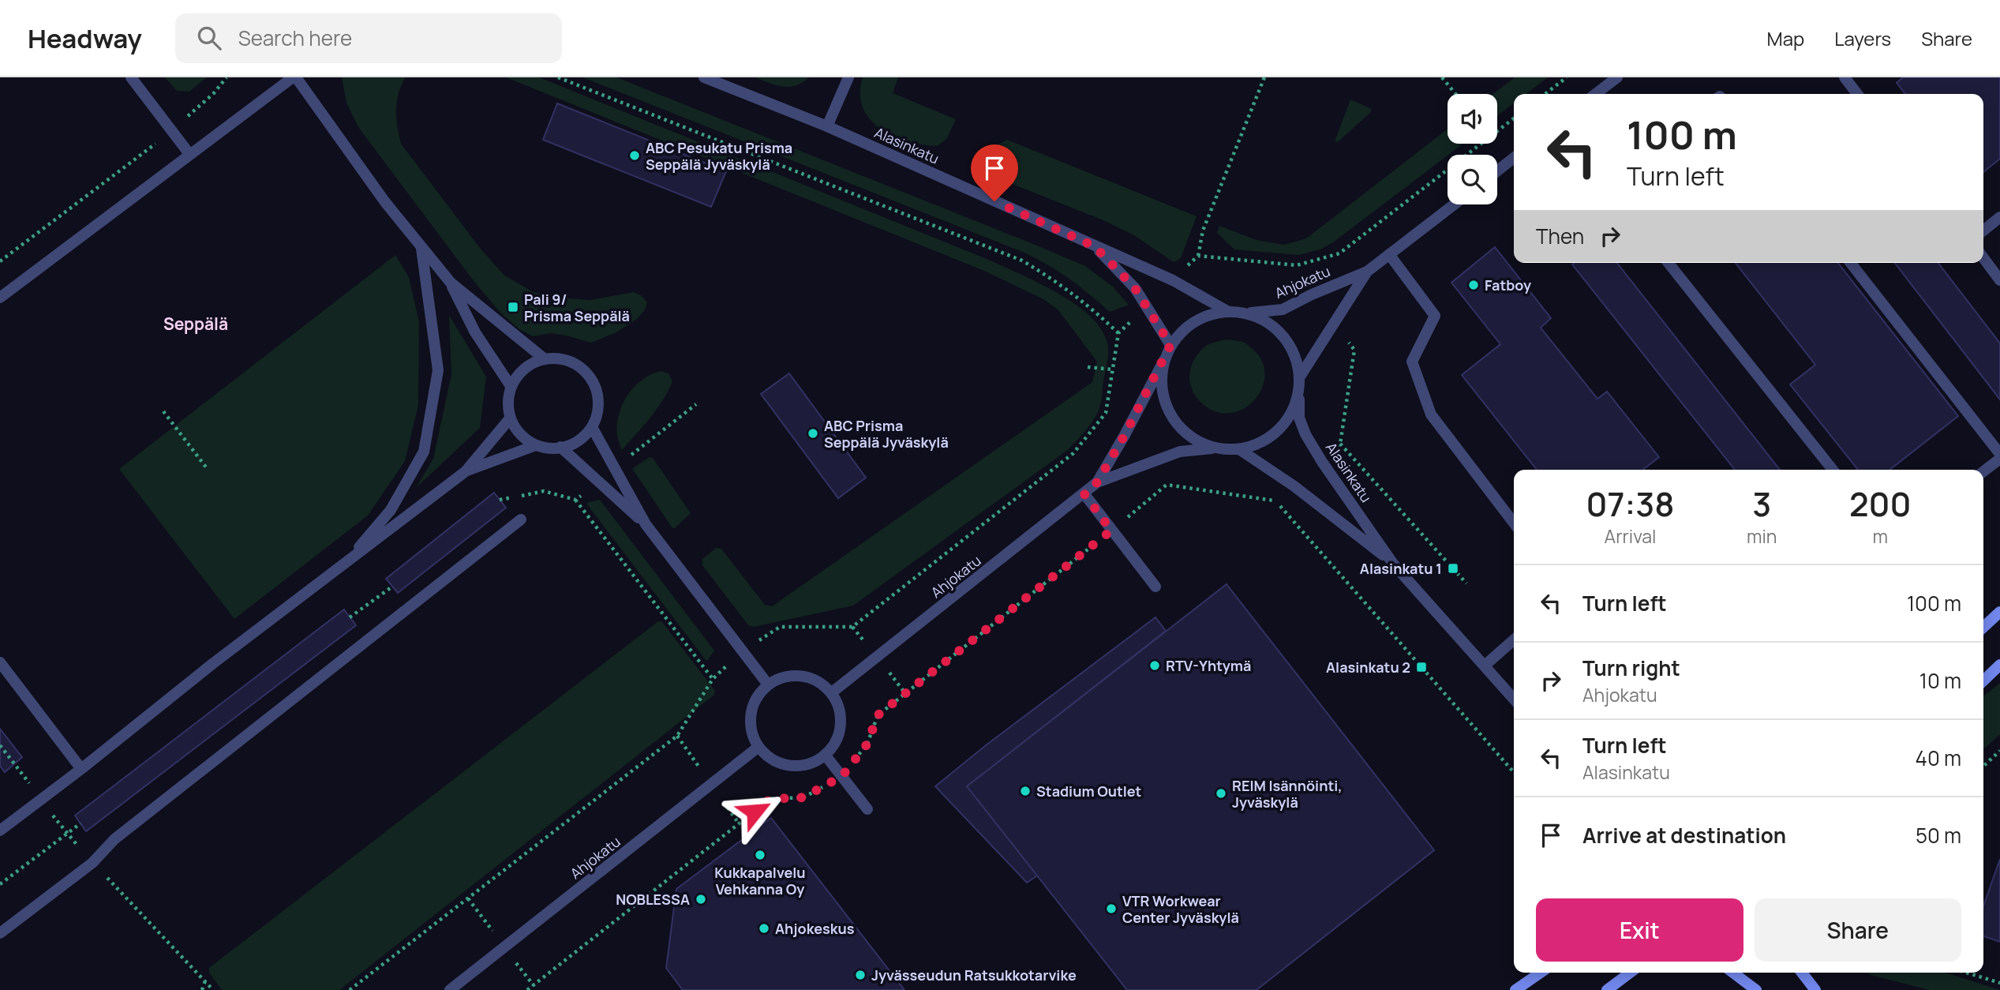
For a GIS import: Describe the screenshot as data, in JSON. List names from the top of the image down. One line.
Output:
{"streets":{"street":["Alasinkatu","Ahjokatu"]},"crossings":[["Alasinkatu","Ahjokatu"]],"districts":["Seppälä"],"places":{"other":["ABC Pesukatu Prisma Seppälä Jyväskylä","Fatboy","ABC Prisma Seppälä Jyväskylä","RTV-Yhtymä","Stadium Outlet","REIM Isännöinti, Jyväskylä","Kukkapalvelu Vehkanna Oy","NOBLESSA","VTR Workwear Center Jyväskylä","Ahjokeskus","Jyvässeudun Ratsukkotarvike"],"transit":["Pali 9/ Prisma Seppälä","Alasinkatu 1","Alasinkatu 2"]},"page":{"header":"Headway","search":"Search here","nav":["Map","Layers","Share"],"turn":["100 m","Turn left"],"then":"Then","eta":["07:38","Arrival","3","min","200","m"],"list":[{"name":"Turn left","value":"100 m"},{"name":"Turn right","note":"Ahjokatu","value":"10 m"},{"name":"Turn left","note":"Alasinkatu","value":"40 m"},{"name":"Arrive at destination","value":"50 m"}],"buttons":["Exit","Share"]}}
